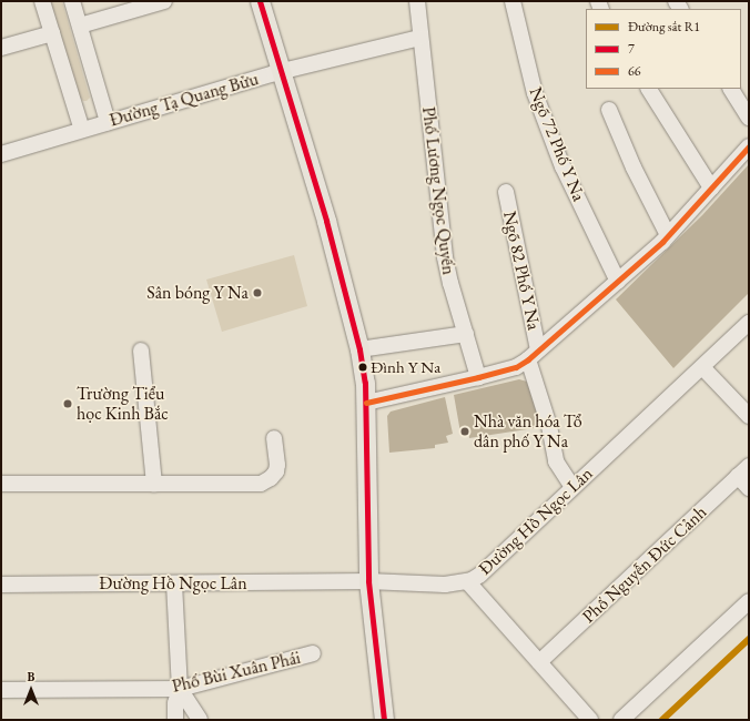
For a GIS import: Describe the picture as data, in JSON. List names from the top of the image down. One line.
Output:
{"streets":{"street":["Đường Tạ Quang Bửu","Ngõ 72 Phố Y Na","Phố Lương Ngọc Quyến","Ngõ 82 Phố Y Na","Đường Hồ Ngọc Lân","Phố Nguyễn Đức Cảnh","Phố Bùi Xuân Phái"]},"crossings":[["Đường Tạ Quang Bửu","Phố Lương Ngọc Quyến"],["Ngõ 82 Phố Y Na","Đường Hồ Ngọc Lân"]],"places":["Sân bóng Y Na","Đình Y Na","Trường Tiểu học Kinh Bắc","Nhà văn hóa Tổ dân phố Y Na"],"lines":["transit line 7","transit line 66","rail line R1"],"legend":["Đường sắt R1","7","66"],"north":"top"}
